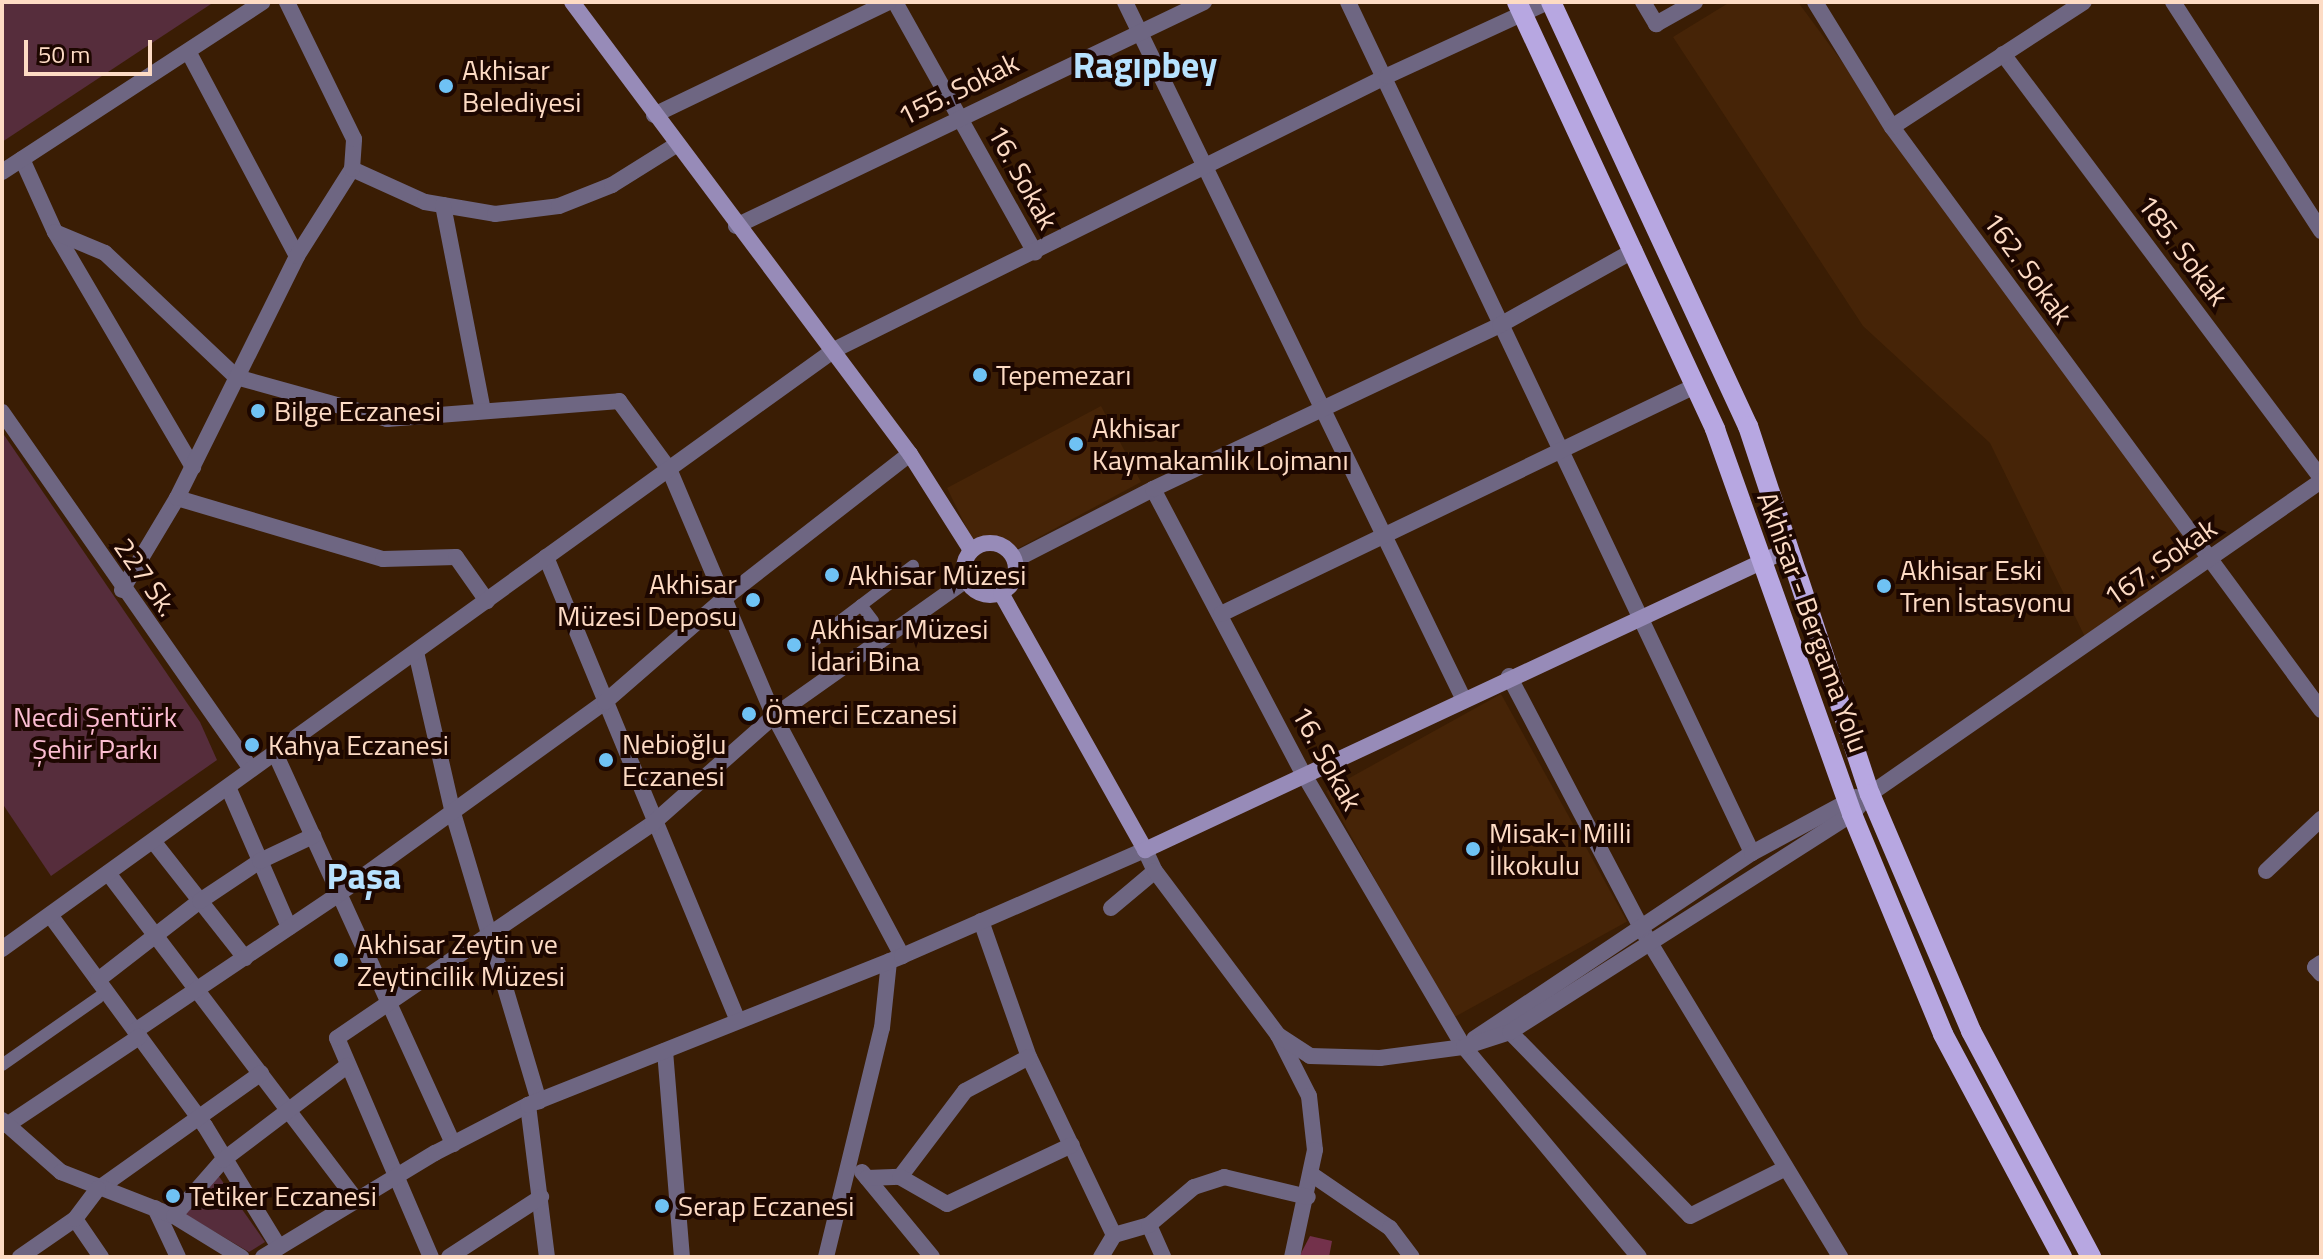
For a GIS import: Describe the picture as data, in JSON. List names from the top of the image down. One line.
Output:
{"streets":{"main road":["Akhisar - Bergama Yolu"],"street":["155. Sokak","16. Sokak","185. Sokak","162. Sokak","167. Sokak","227 Sk."]},"crossings":[["155. Sokak","16. Sokak"],["185. Sokak","167. Sokak"],["162. Sokak","167. Sokak"],["167. Sokak","Akhisar - Bergama Yolu"]],"districts":["Ragıpbey","Paşa"],"parks":["Necdi Şentürk Şehir Parkı"],"places":["Akhisar Belediyesi","Tepemezarı","Bilge Eczanesi","Akhisar Kaymakamlık Lojmanı","Akhisar Müzesi","Akhisar Eski Tren İstasyonu","Akhisar Müzesi Deposu","Akhisar Müzesi İdari Bina","Ömerci Eczanesi","Kahya Eczanesi","Nebioğlu Eczanesi","Misak-ı Milli İlkokulu","Akhisar Zeytin ve Zeytincilik Müzesi","Tetiker Eczanesi","Serap Eczanesi"],"scale_bar":"50 m"}
